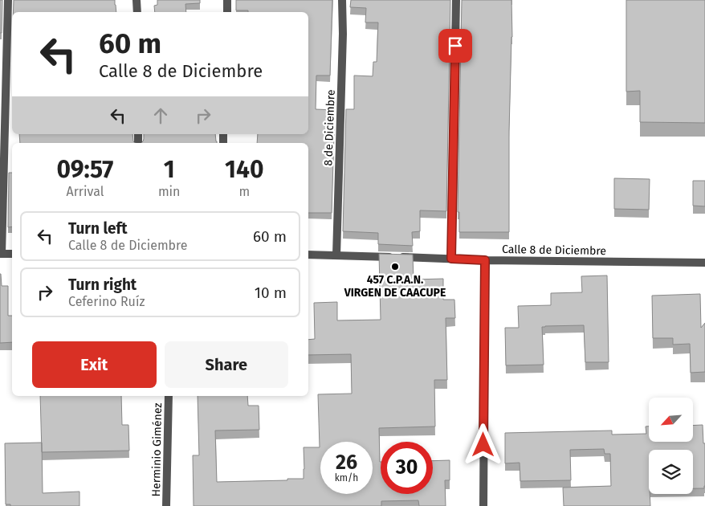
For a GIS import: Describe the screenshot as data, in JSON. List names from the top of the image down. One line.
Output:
{"streets":{"street":["8 de Diciembre","Calle 8 de Diciembre","Herminio Giménez"]},"crossings":[["8 de Diciembre","Calle 8 de Diciembre"]],"places":["457 C.P.A.N. VIRGEN DE CAACUPE"],"north":"bottom left","page":{"turn":["60 m","Calle 8 de Diciembre"],"eta":["09:57","Arrival","1","min","140","m"],"list":[{"name":"Turn left","note":"Calle 8 de Diciembre","value":"60 m"},{"name":"Turn right","note":"Ceferino Ruíz","value":"10 m"}],"buttons":["Exit","Share"],"speed":"26 km/h","limit":"30"}}
